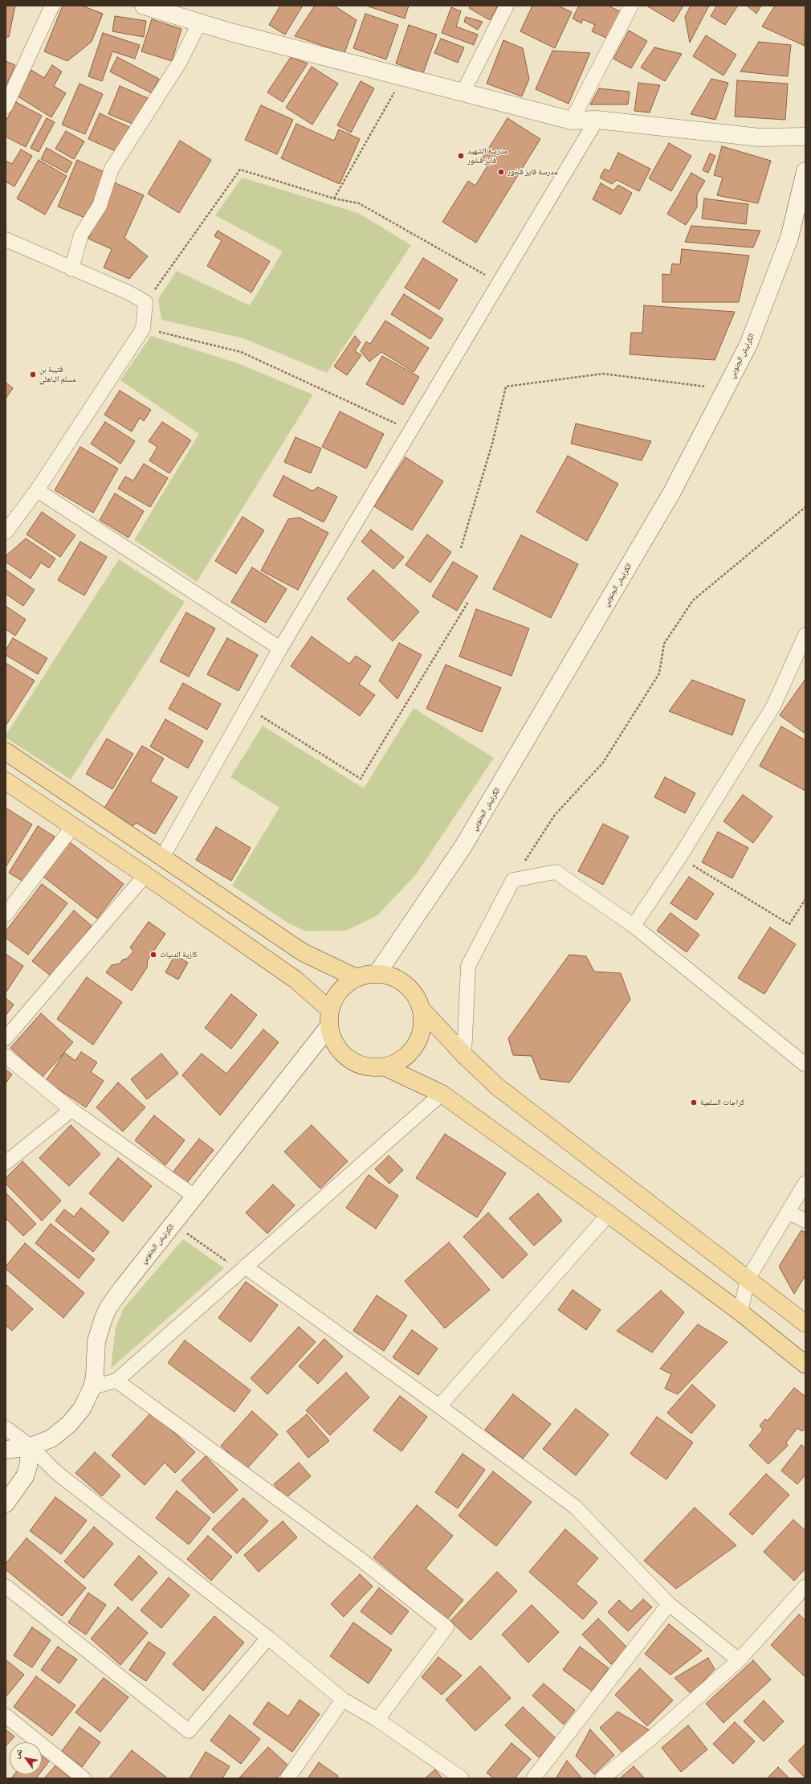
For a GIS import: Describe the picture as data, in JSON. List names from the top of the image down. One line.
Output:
{"streets":{"main road":["الكرنيش الجنوبي"]},"places":["مدرسة الشهيد فايز فخور","مدرسة فايز فخور","قتيبة بن مسلم الباهلي","كازية الدبيات","كراجات السلمية"],"north":"top left"}
